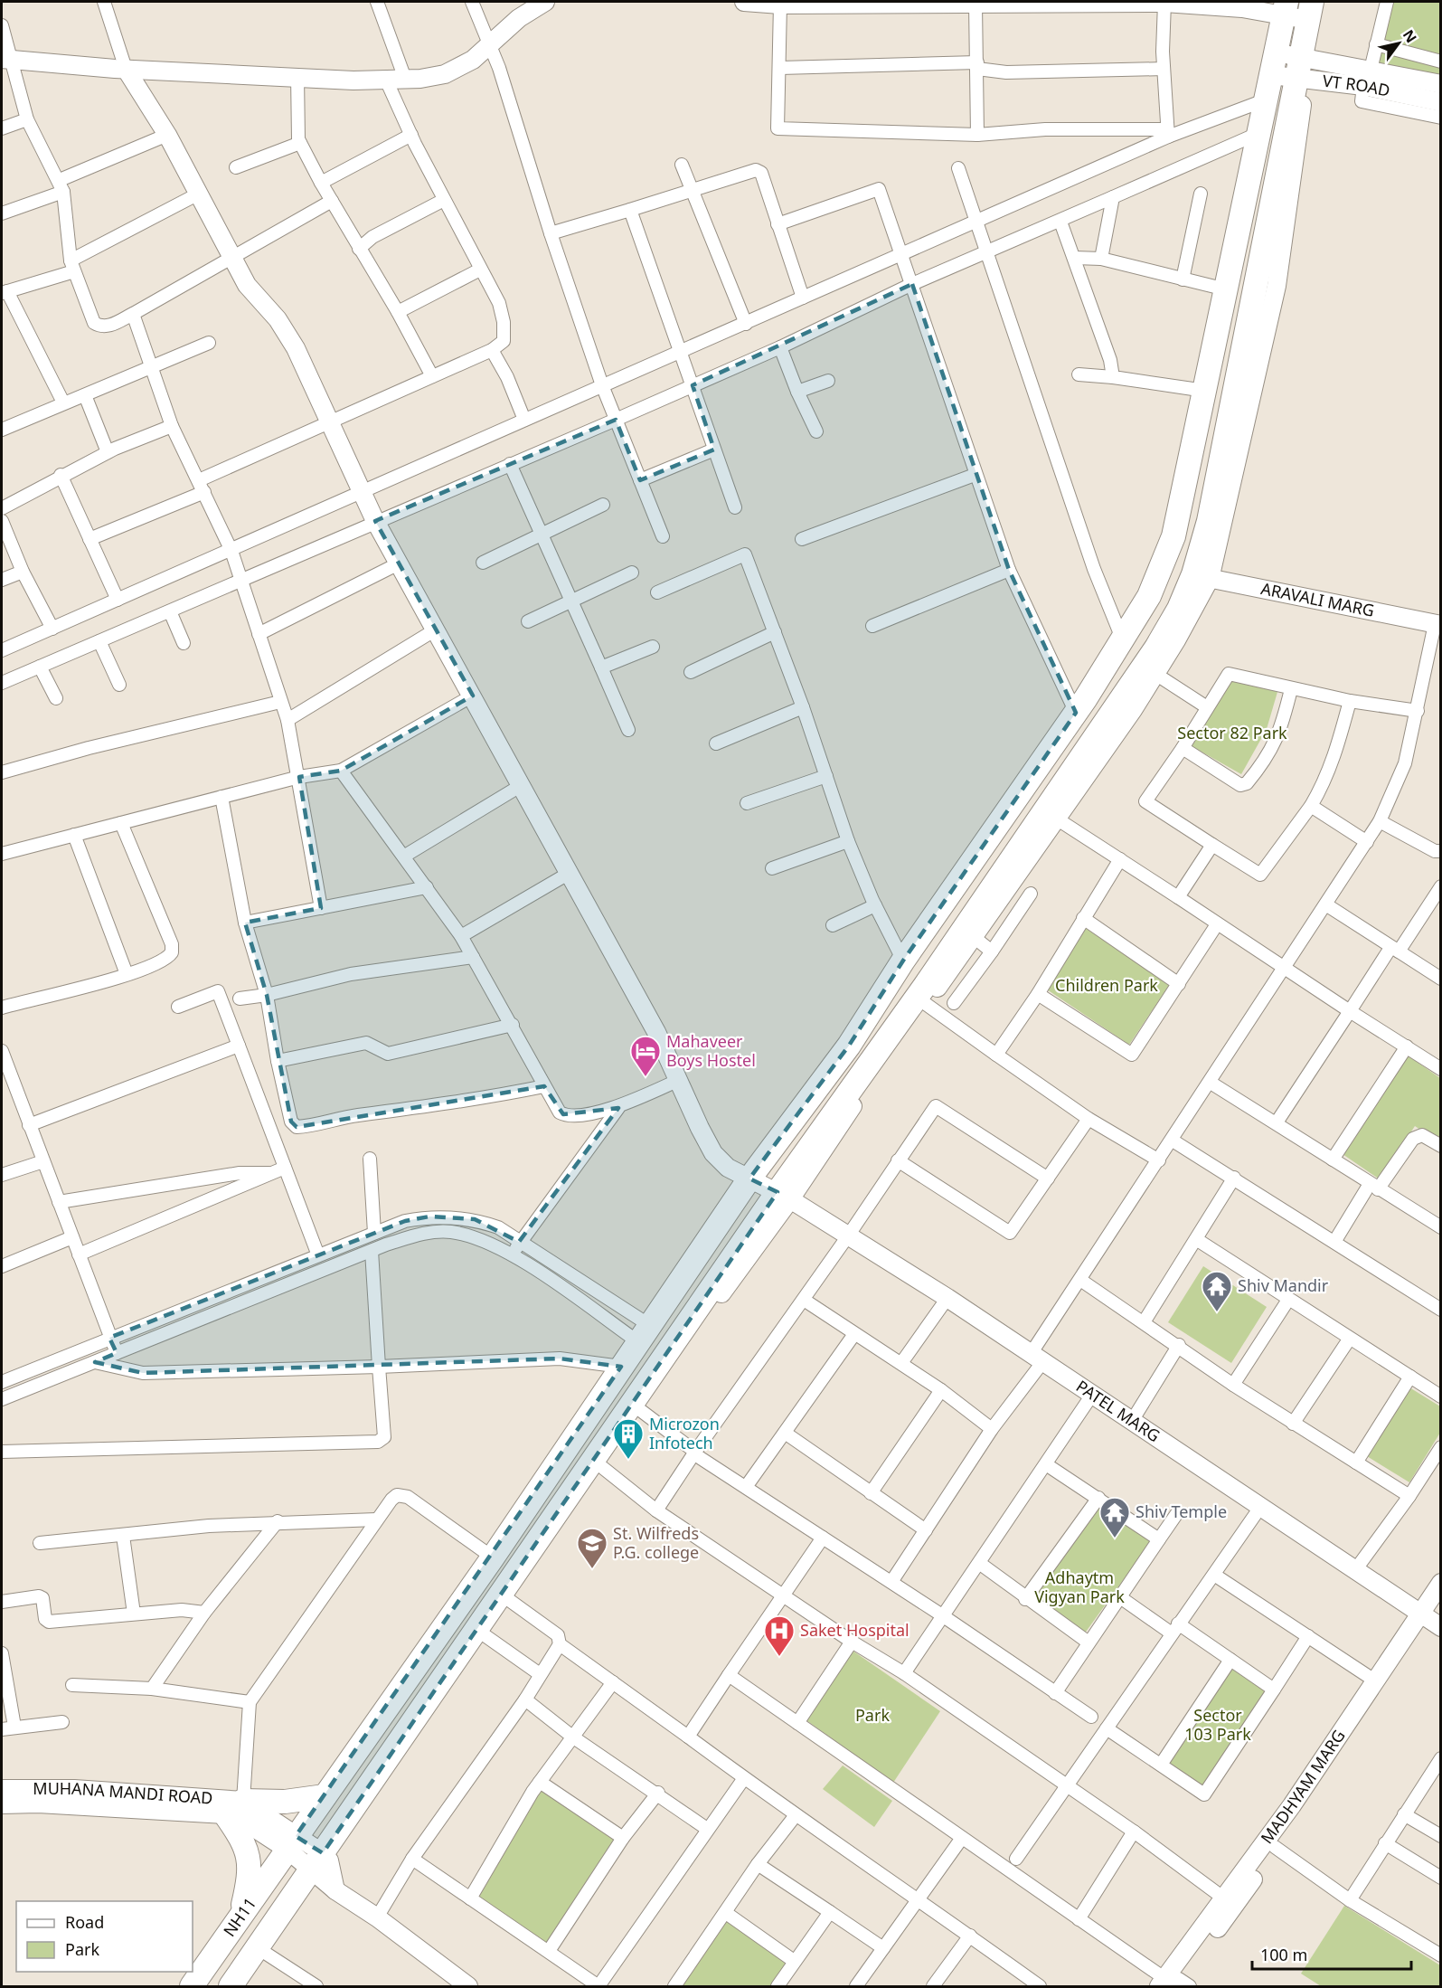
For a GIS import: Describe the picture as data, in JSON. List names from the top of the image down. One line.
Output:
{"streets":{"highway":["NH11"],"street":["VT ROAD","ARAVALI MARG","PATEL MARG","MADHYAM MARG","MUHANA MANDI ROAD"]},"crossings":[["VT ROAD","NH11"],["PATEL MARG","MADHYAM MARG"],["PATEL MARG","NH11"]],"parks":["Sector 82 Park","Children Park","Adhaytm Vigyan Park","Park","Sector 103 Park"],"places":{"hotel":["Mahaveer Boys Hostel"],"temple":["Shiv Mandir","Shiv Temple"],"building":["Microzon Infotech"],"school or university":["St. Wilfreds P.G. college"],"hospital":["Saket Hospital"]},"legend":["Road","Park"],"scale_bar":"100 m","north":"top right"}
